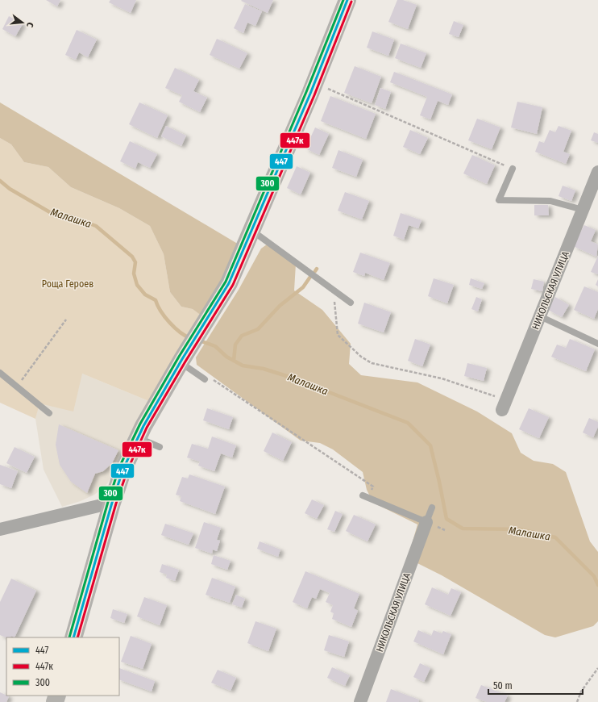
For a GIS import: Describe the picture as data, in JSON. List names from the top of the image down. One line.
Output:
{"streets":{"street":["НИКОЛЬСКАЯ УЛИЦА"]},"water":["Малашка"],"parks":["Роща Героев"],"lines":["transit line 447","transit line 300","transit line 447к"],"legend":["447","447к","300"],"scale_bar":"50 m","north":"right"}
